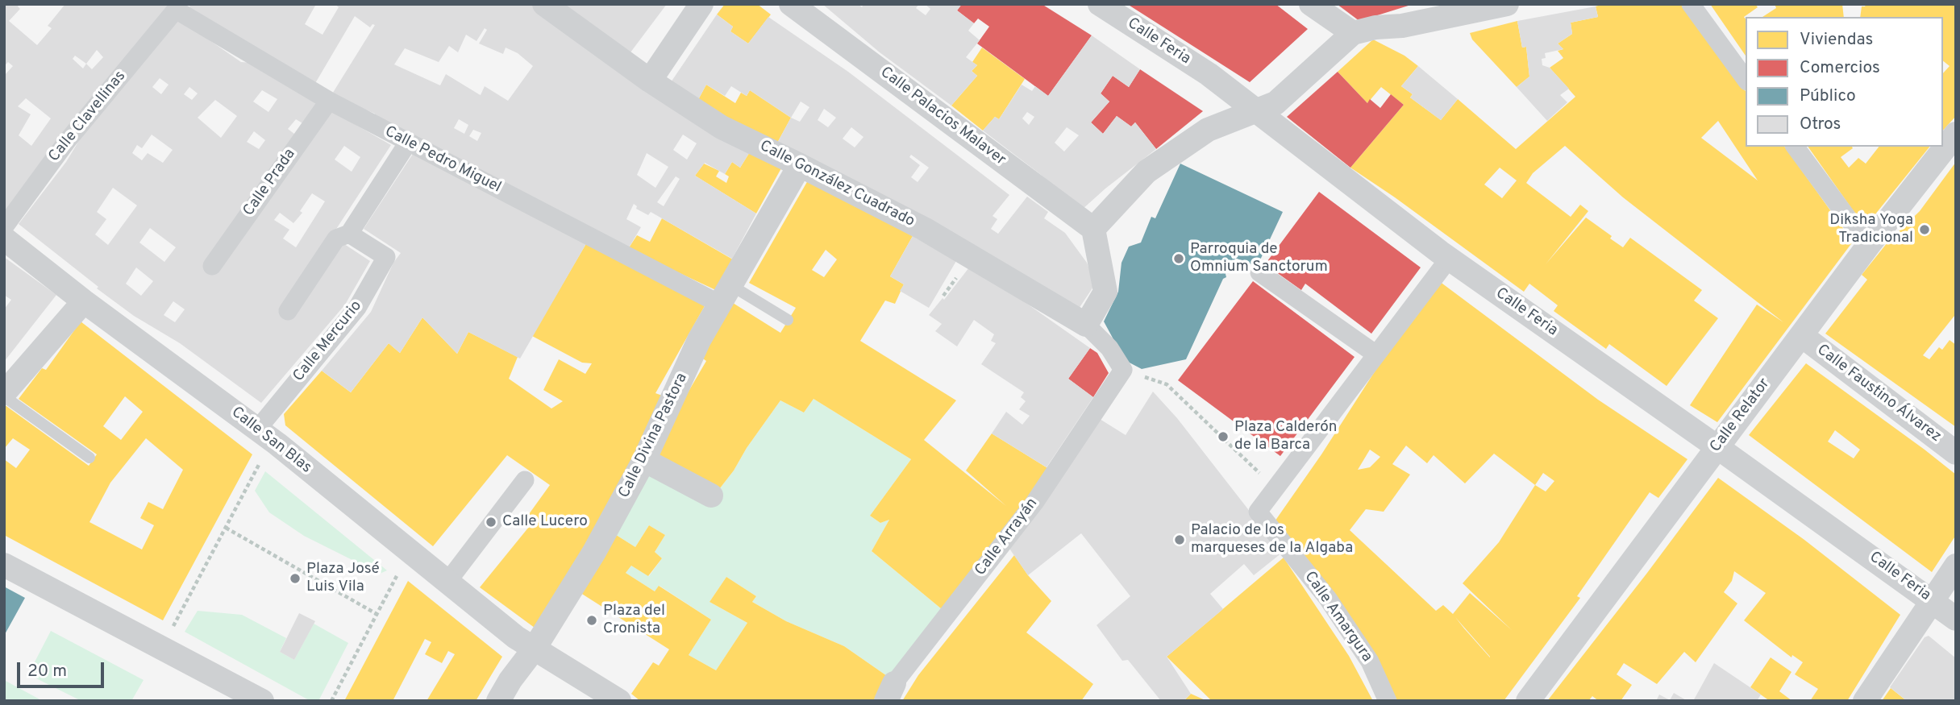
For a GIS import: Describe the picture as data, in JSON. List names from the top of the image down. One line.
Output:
{"streets":{"street":["Calle Feria","Calle Clavellinas","Calle Palacios Malaver","Calle Pedro Miguel","Calle Prada","Calle González Cuadrado","Calle Mercurio","Calle Faustino Álvarez","Calle Relator","Calle Divina Pastora","Calle San Blas","Calle Arrayán","Calle Amargura"]},"crossings":[["Calle Feria","Calle Relator"],["Calle Clavellinas","Calle Pedro Miguel"],["Calle Pedro Miguel","Calle Prada"],["Calle Pedro Miguel","Calle Divina Pastora"],["Calle González Cuadrado","Calle Divina Pastora"],["Calle González Cuadrado","Calle Arrayán"],["Calle Mercurio","Calle San Blas"],["Calle Faustino Álvarez","Calle Relator"],["Calle Divina Pastora","Calle San Blas"]],"places":["Diksha Yoga Tradicional","Parroquia de Omnium Sanctorum","Plaza Calderón de la Barca","Calle Lucero","Palacio de los marqueses de la Algaba","Plaza José Luis Vila","Plaza del Cronista"],"legend":["Viviendas","Comercios","Público","Otros"],"scale_bar":"20 m"}
